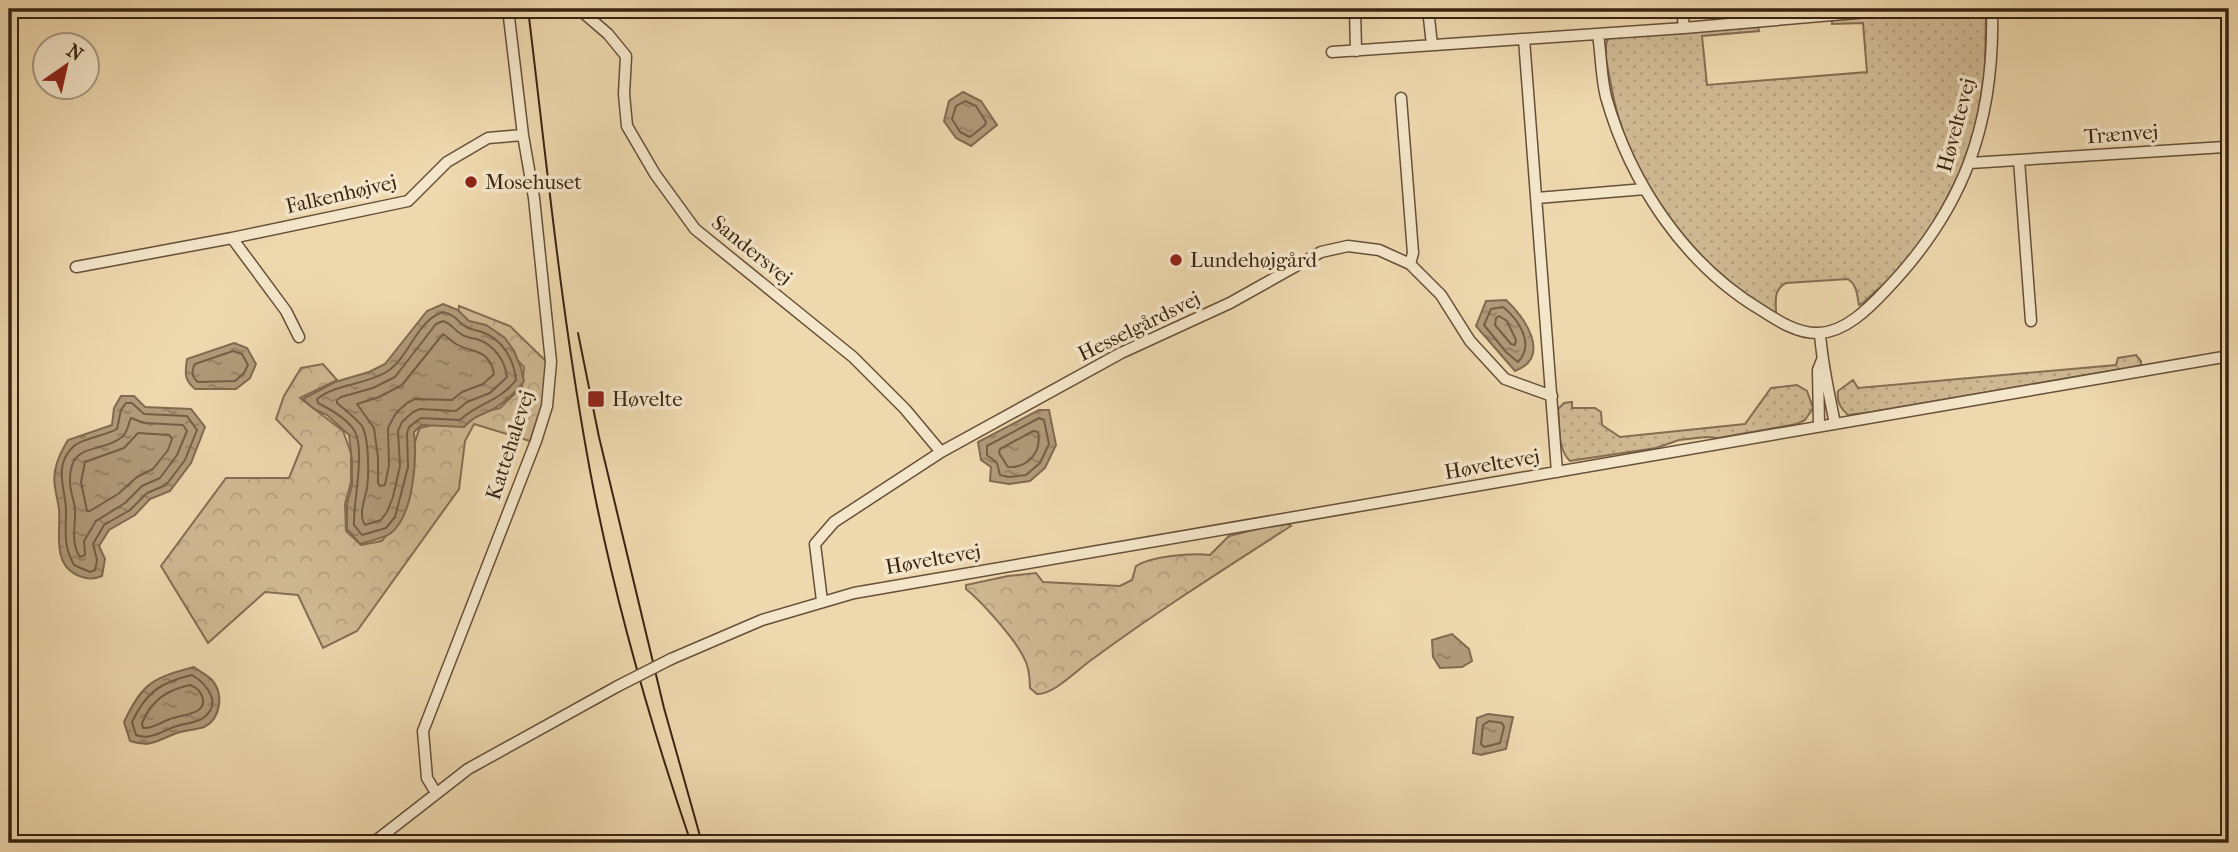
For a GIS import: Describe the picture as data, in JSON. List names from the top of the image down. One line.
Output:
{"streets":{"street":["Høveltevej","Trænvej","Falkenhøjvej","Sandersvej","Hesselgårdsvej","Kattehalevej"]},"crossings":[["Høveltevej","Trænvej"],["Høveltevej","Hesselgårdsvej"],["Høveltevej","Kattehalevej"],["Falkenhøjvej","Kattehalevej"],["Sandersvej","Hesselgårdsvej"]],"places":{"other":["Mosehuset","Lundehøjgård"],"transit":["Høvelte"]},"north":"top right"}
